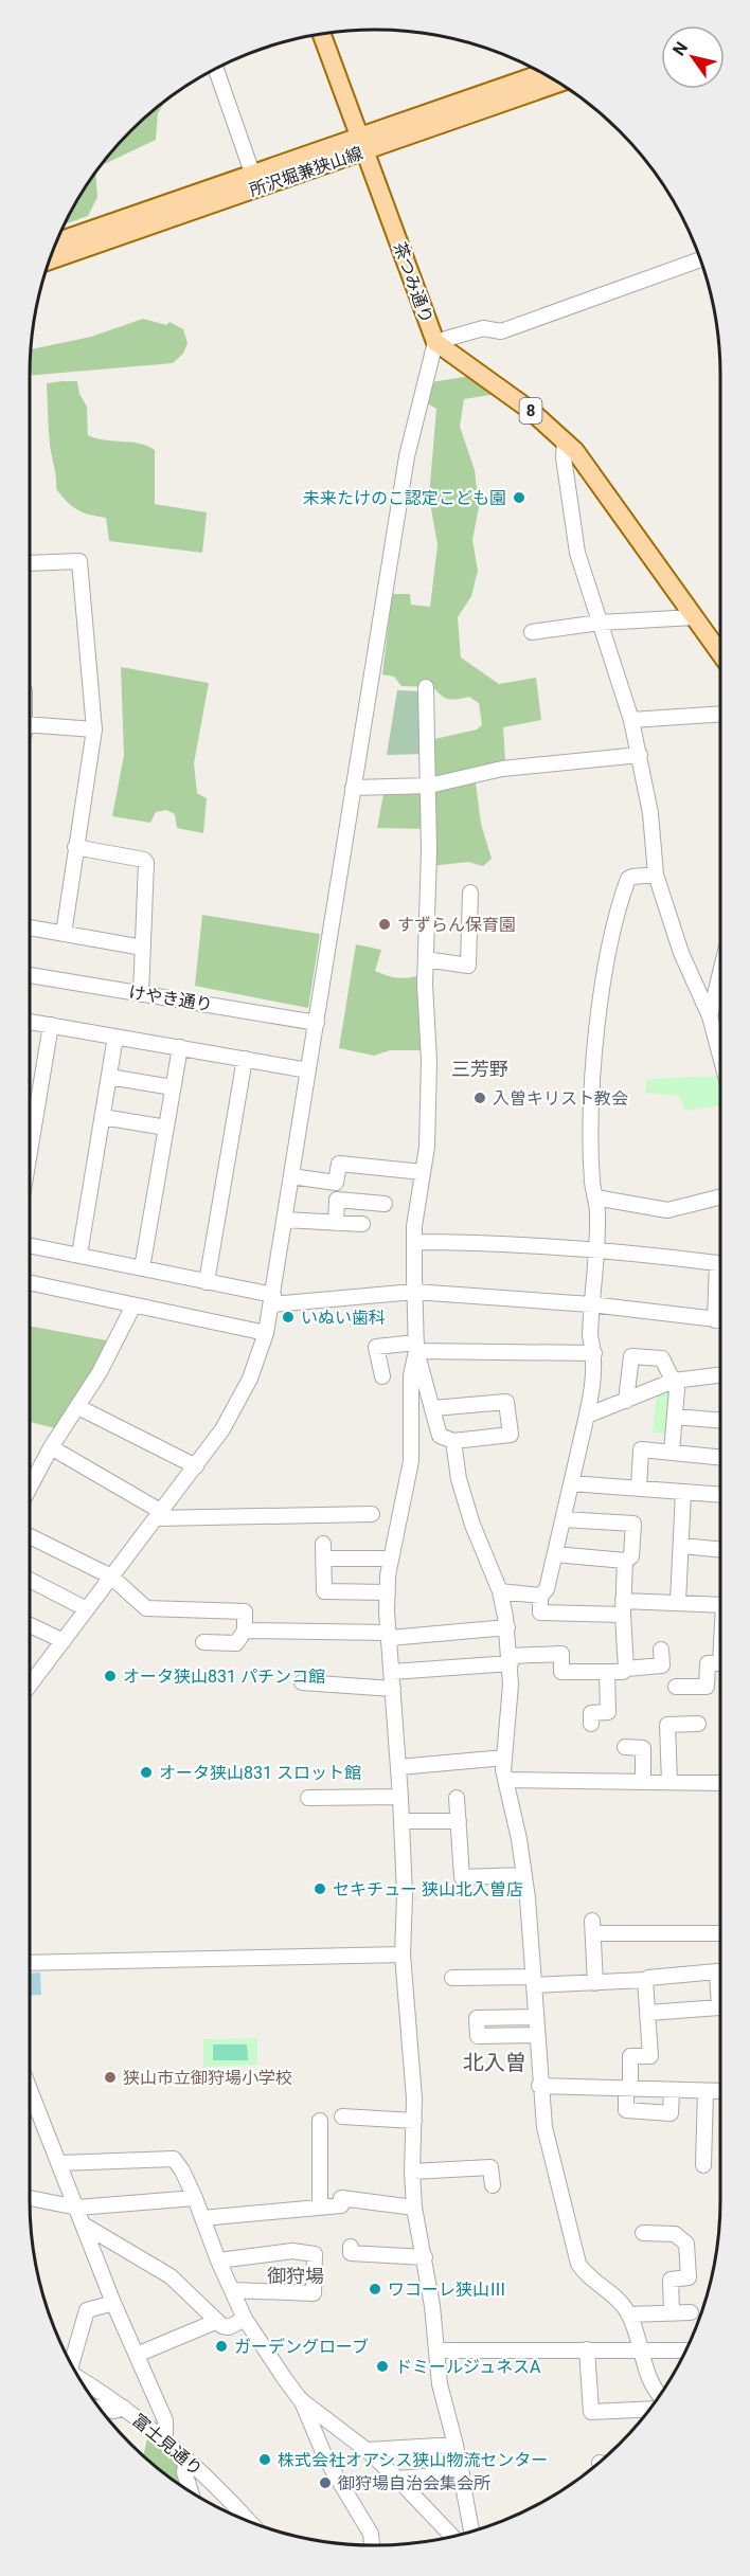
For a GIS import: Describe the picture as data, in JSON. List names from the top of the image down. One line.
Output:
{"streets":{"main road":["所沢堀兼狭山線","茶つみ通り","8"],"street":["けやき通り","富士見通り"]},"crossings":[["所沢堀兼狭山線","茶つみ通り"]],"districts":["三芳野","北入曽","御狩場"],"places":["未来たけのこ認定こども園","すずらん保育園","入曽キリスト教会","いぬい歯科","オータ狭山831 パチンコ館","オータ狭山831 スロット館","セキチュー 狭山北入曽店","狭山市立御狩場小学校","ワコーレ狭山Ⅲ","ガーデングローブ","ドミールジュネスA","株式会社オアシス狭山物流センター","御狩場自治会集会所"],"north":"top left"}
